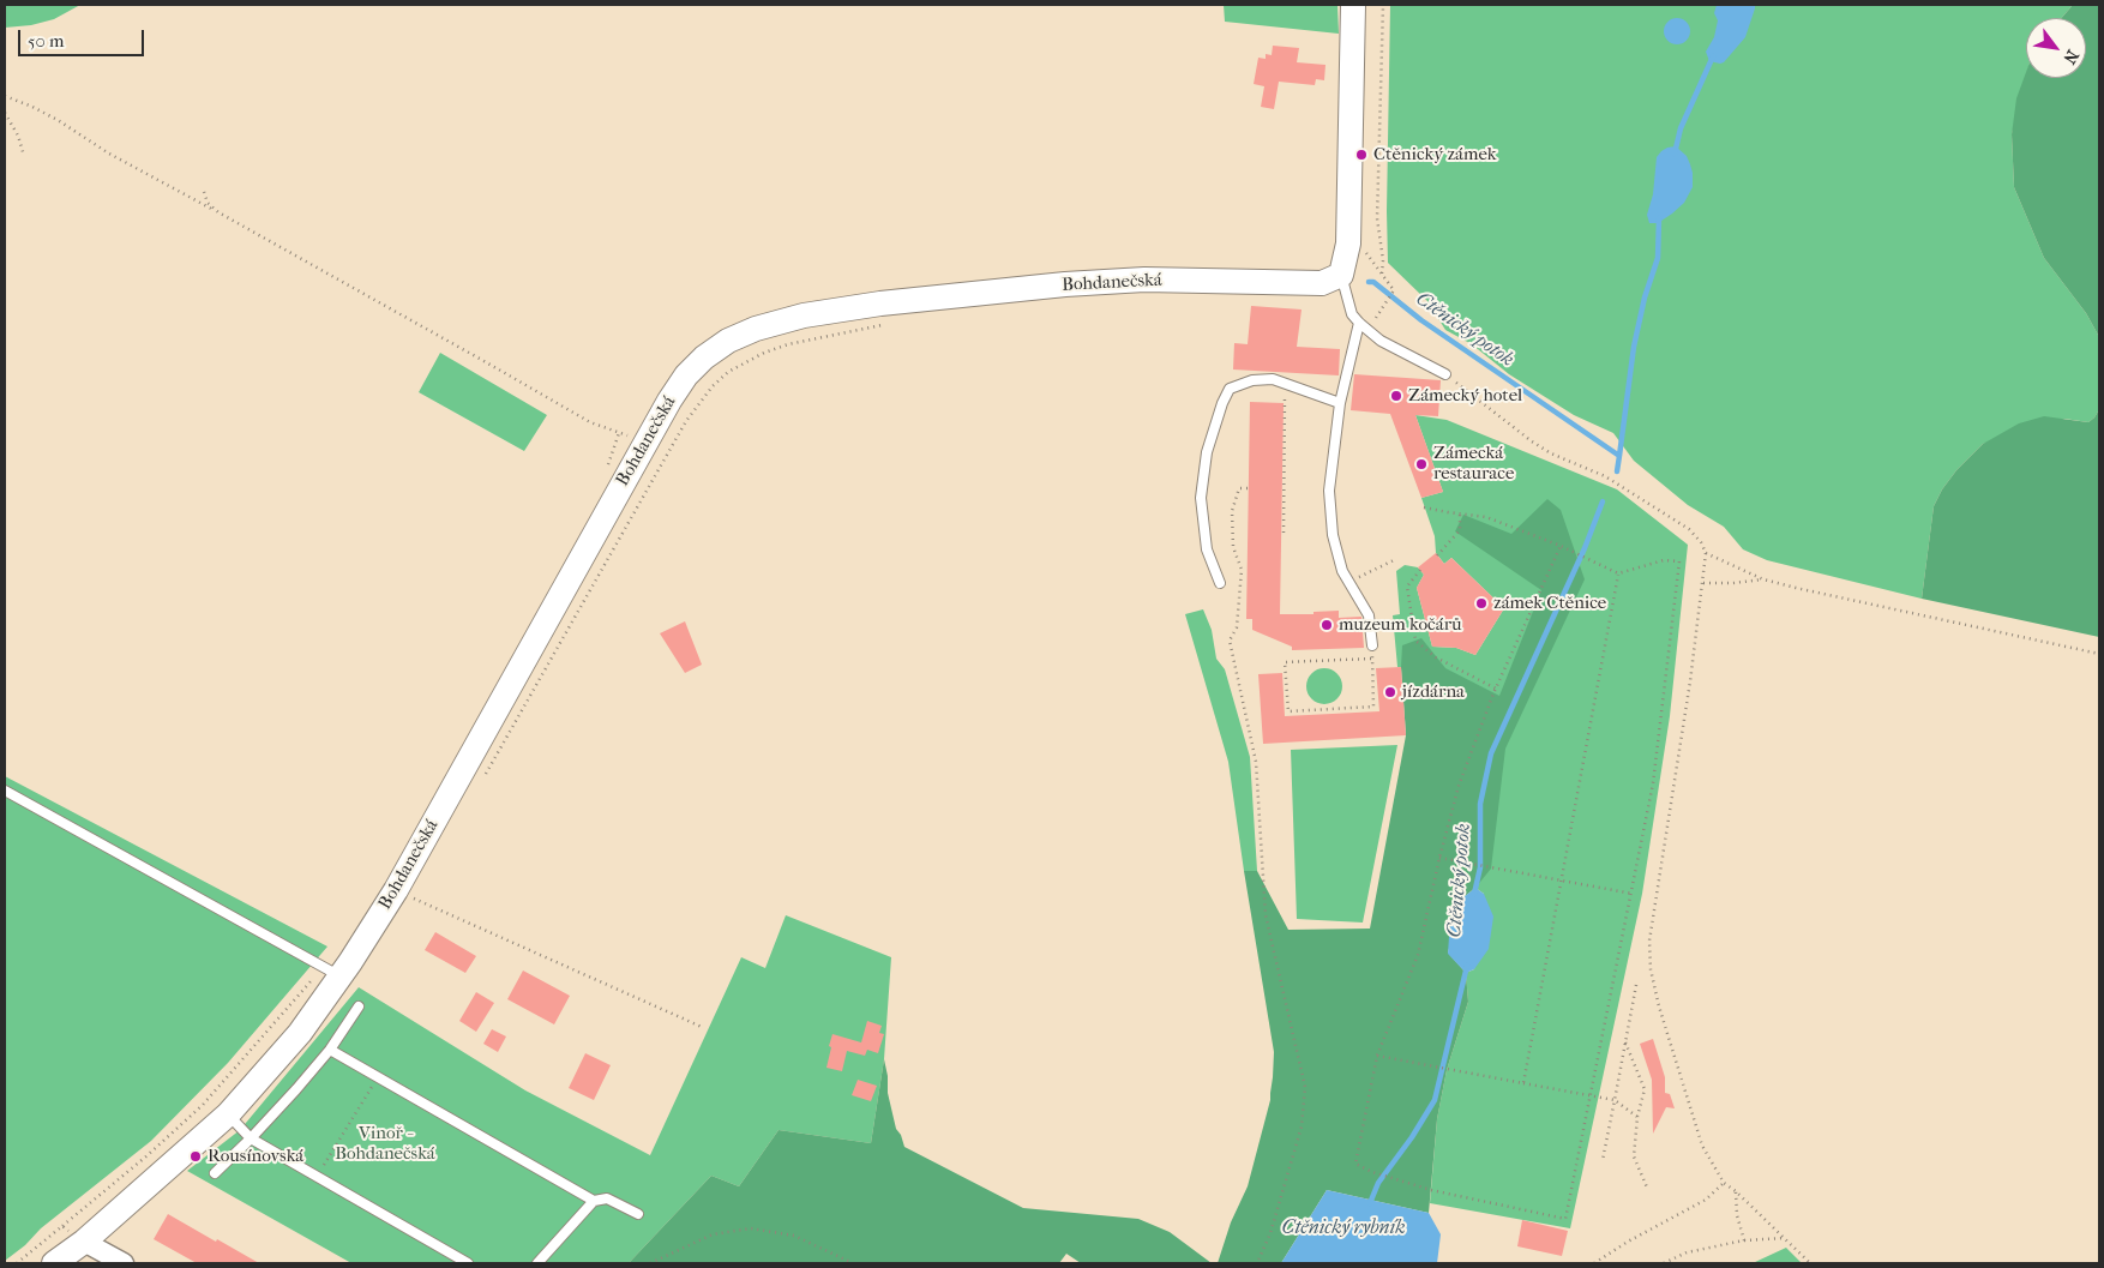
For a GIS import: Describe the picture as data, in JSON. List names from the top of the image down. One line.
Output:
{"streets":{"street":["Bohdanečská"]},"water":["Ctěnický potok","Ctěnický rybník"],"parks":["Vinoř - Bohdanečská"],"places":["Ctěnický zámek","Zámecký hotel","Zámecká restaurace","zámek Ctěnice","muzeum kočárů","jízdárna","Rousínovská"],"scale_bar":"50 m","north":"bottom right"}
